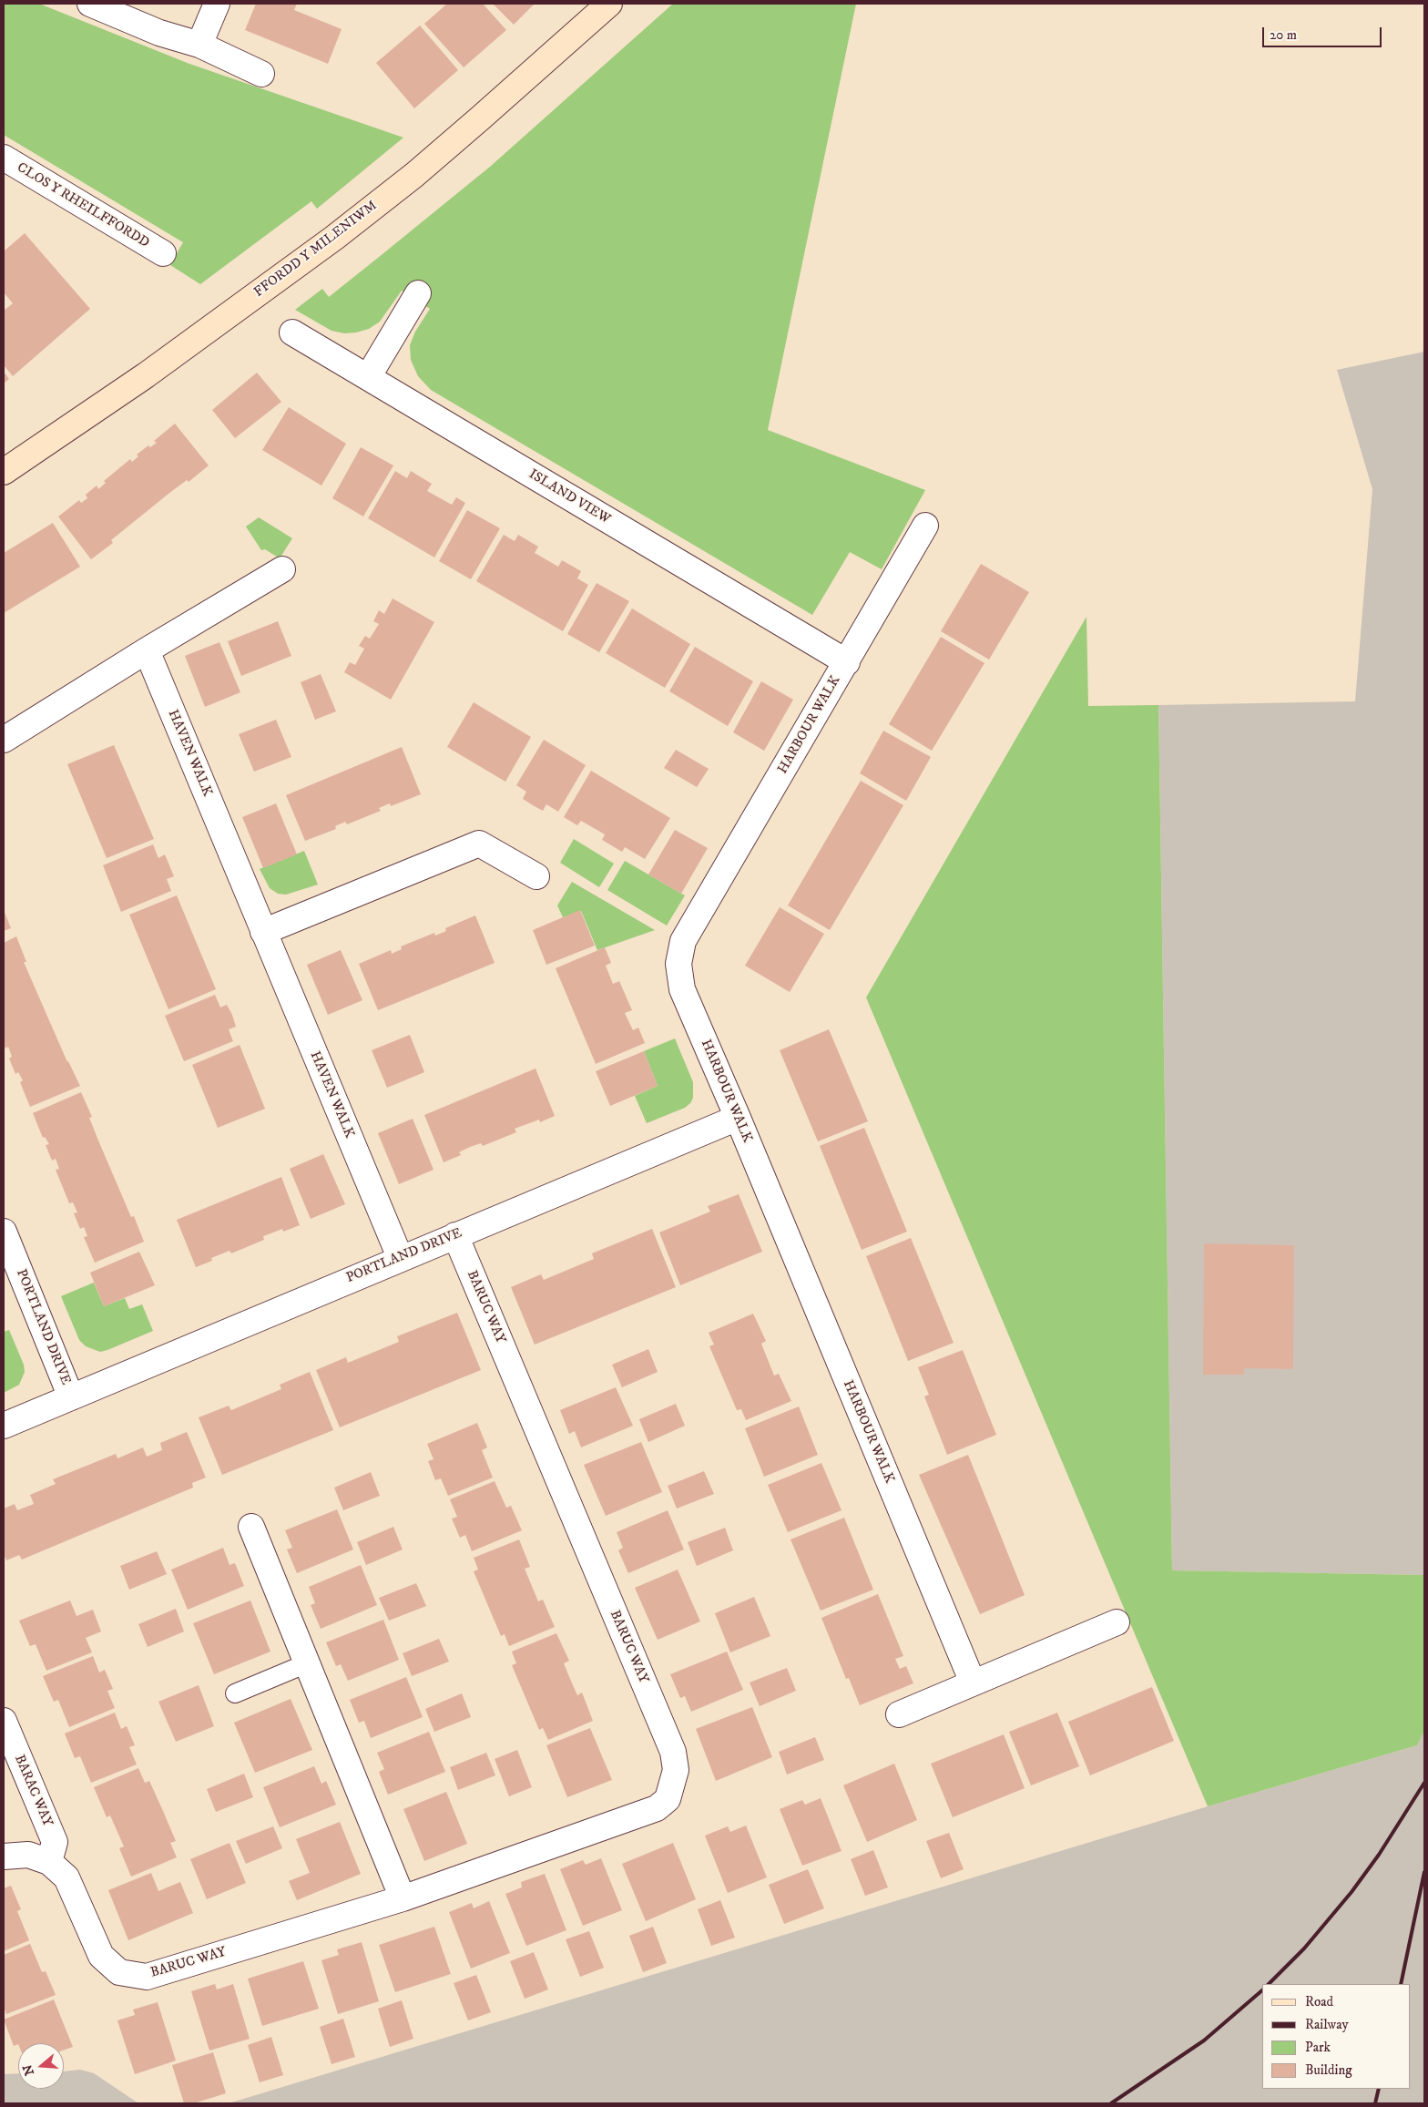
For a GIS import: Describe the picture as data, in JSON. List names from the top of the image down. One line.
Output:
{"streets":{"street":["CLOS Y RHEILFFORDD","FFORDD Y MILENIWM","ISLAND VIEW","HARBOUR WALK","HAVEN WALK","PORTLAND DRIVE","BARUC WAY","BARAC WAY"]},"crossings":[["ISLAND VIEW","HARBOUR WALK"],["HARBOUR WALK","PORTLAND DRIVE"],["HAVEN WALK","PORTLAND DRIVE"],["PORTLAND DRIVE","BARUC WAY"],["BARUC WAY","BARAC WAY"]],"legend":["Road","Railway","Park","Building"],"scale_bar":"20 m","north":"left"}
